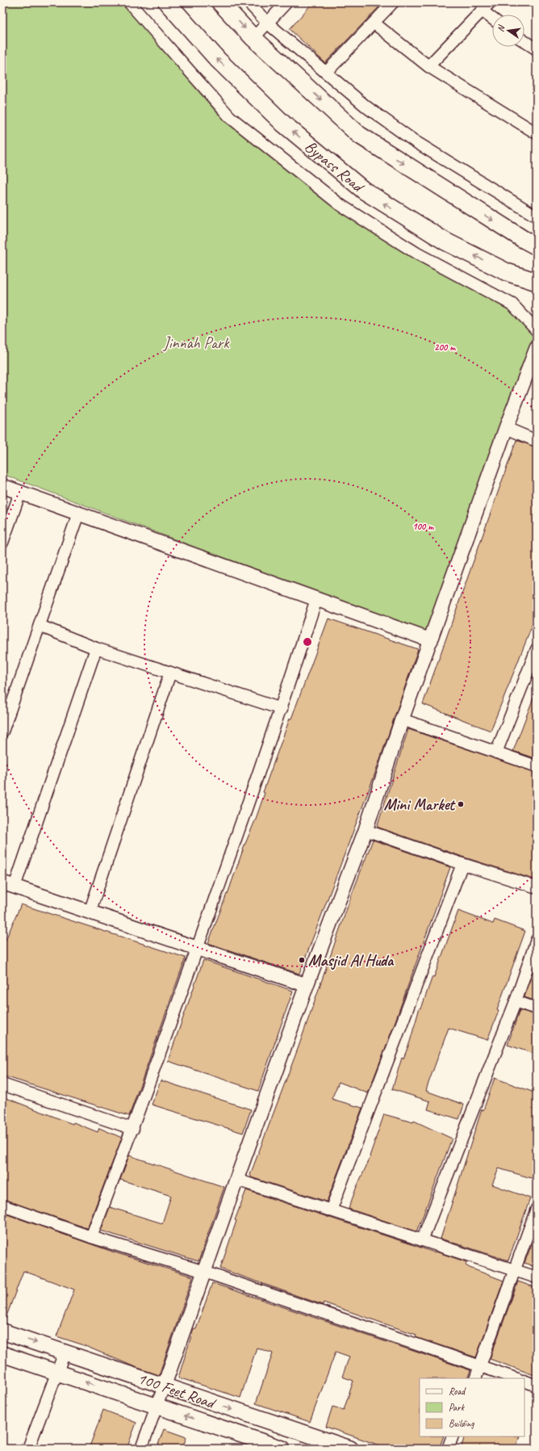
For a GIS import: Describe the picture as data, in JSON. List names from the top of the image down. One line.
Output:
{"streets":{"main road":["Bypass Road","100 Feet Road"]},"parks":["Jinnah Park"],"places":["Mini Market","Masjid Al Huda"],"legend":["Road","Park","Building"],"north":"left","rings":["200 m","100 m"]}
